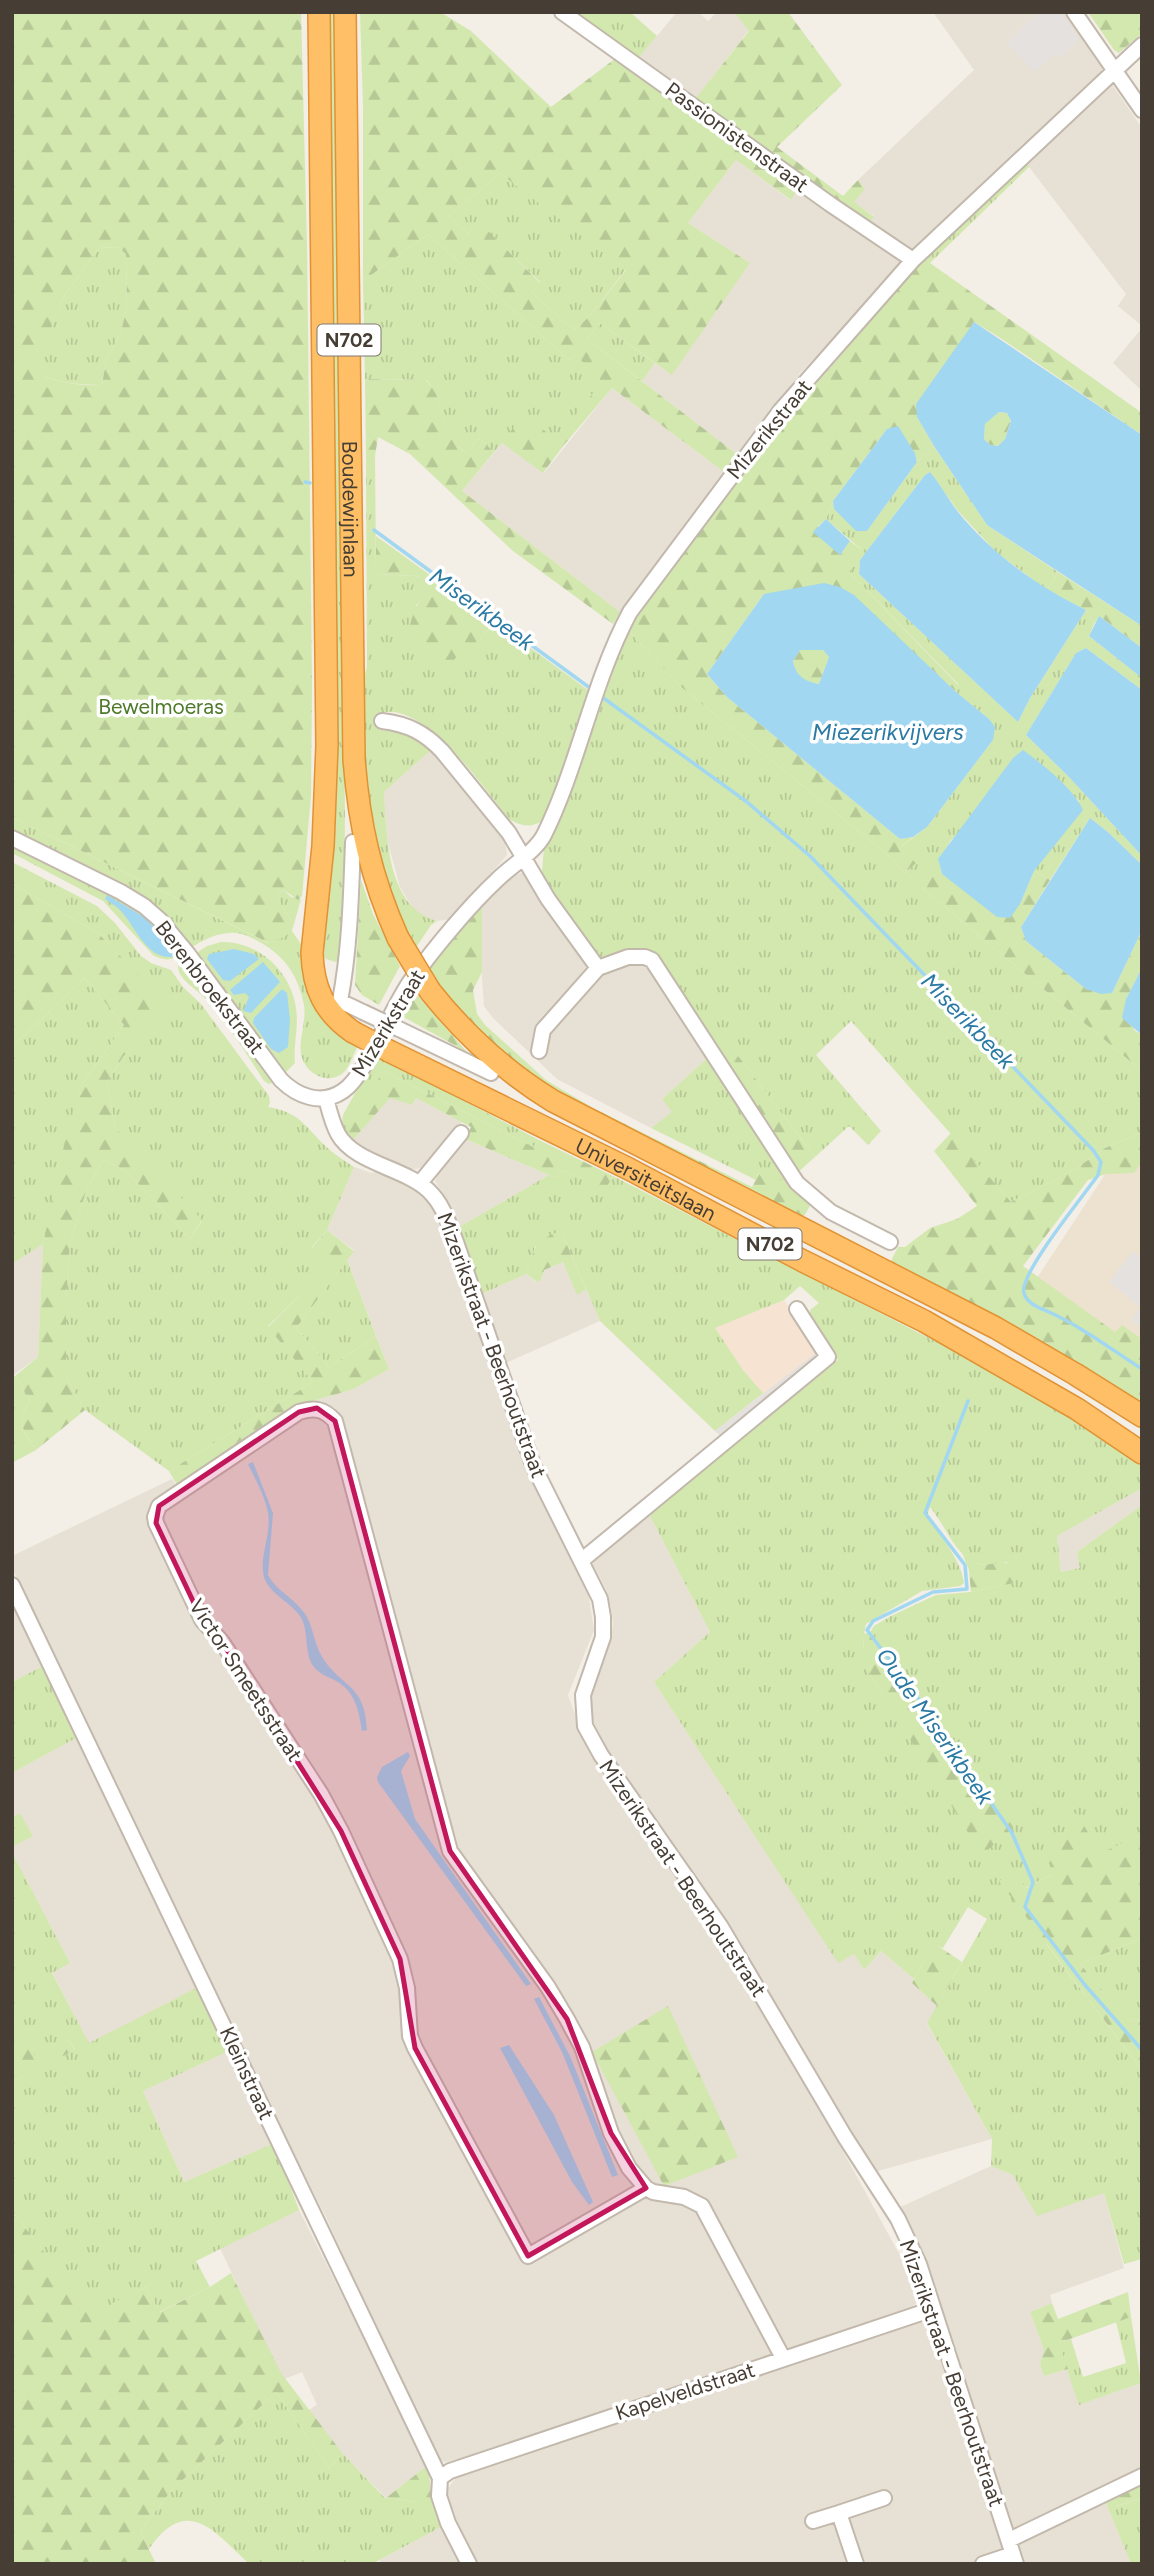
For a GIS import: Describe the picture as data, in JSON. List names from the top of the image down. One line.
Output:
{"streets":{"highway":["N702","Boudewijnlaan","Universiteitslaan"],"street":["Passionistenstraat","Mizerikstraat","Berenbroekstraat","Mizerikstraat - Beerhoutstraat","Victor Smeetsstraat","Kleinstraat","Kapelveldstraat"]},"crossings":[["Passionistenstraat","Mizerikstraat"],["Mizerikstraat","Berenbroekstraat"],["Boudewijnlaan","Universiteitslaan"],["Mizerikstraat - Beerhoutstraat","Kapelveldstraat"],["Kleinstraat","Kapelveldstraat"]],"water":["Miserikbeek","Miezerikvijvers","Oude Miserikbeek"],"parks":["Bewelmoeras"]}
